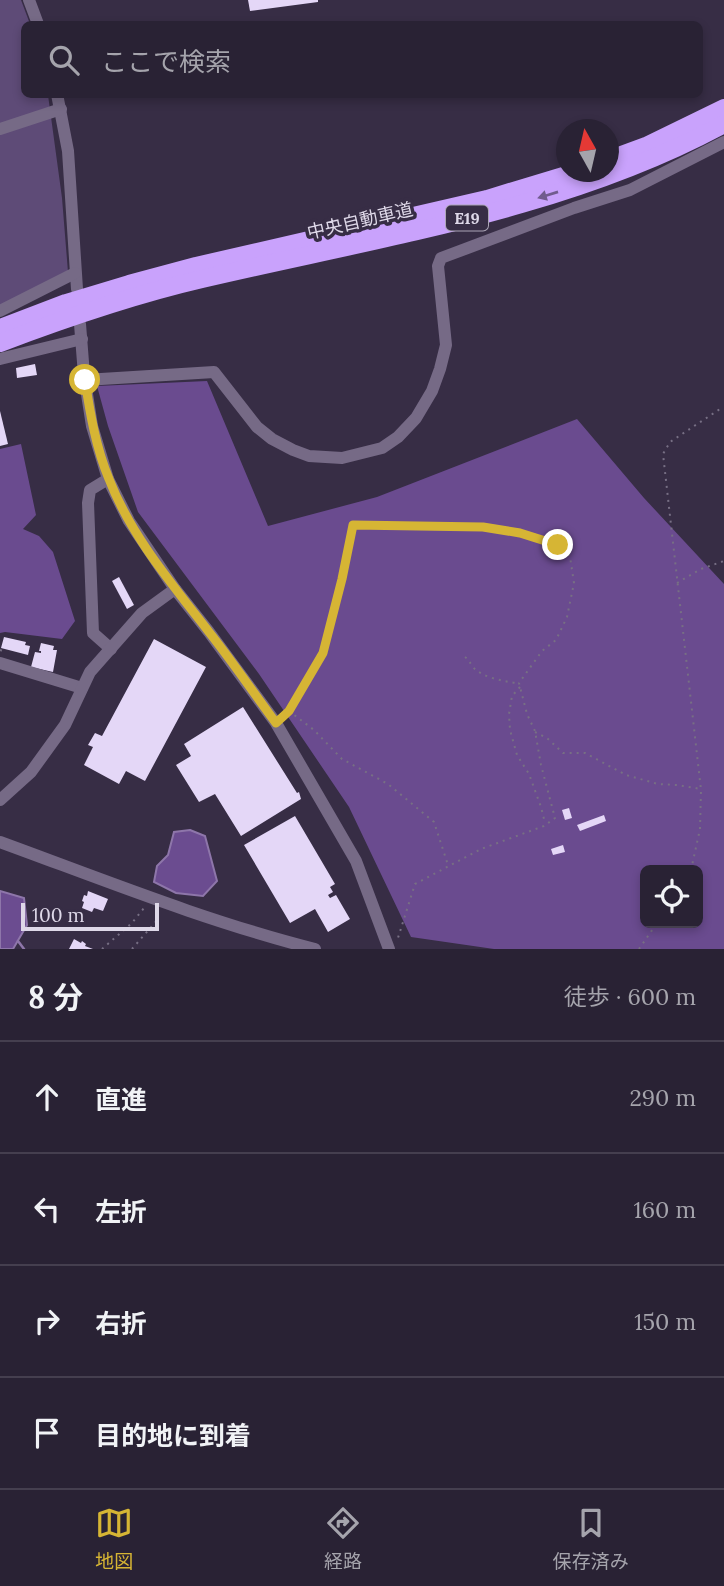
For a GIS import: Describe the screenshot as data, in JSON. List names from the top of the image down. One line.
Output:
{"streets":{"highway":["E19","中央自動車道"]},"scale_bar":"100 m","north":"top","page":{"search":"ここで検索","scale":"100 m","heading":["8 分","徒歩 · 600 m"],"list":[["直進","290 m"],["左折","160 m"],["右折","150 m"],"目的地に到着"],"nav":["地図","経路","保存済み"]}}
